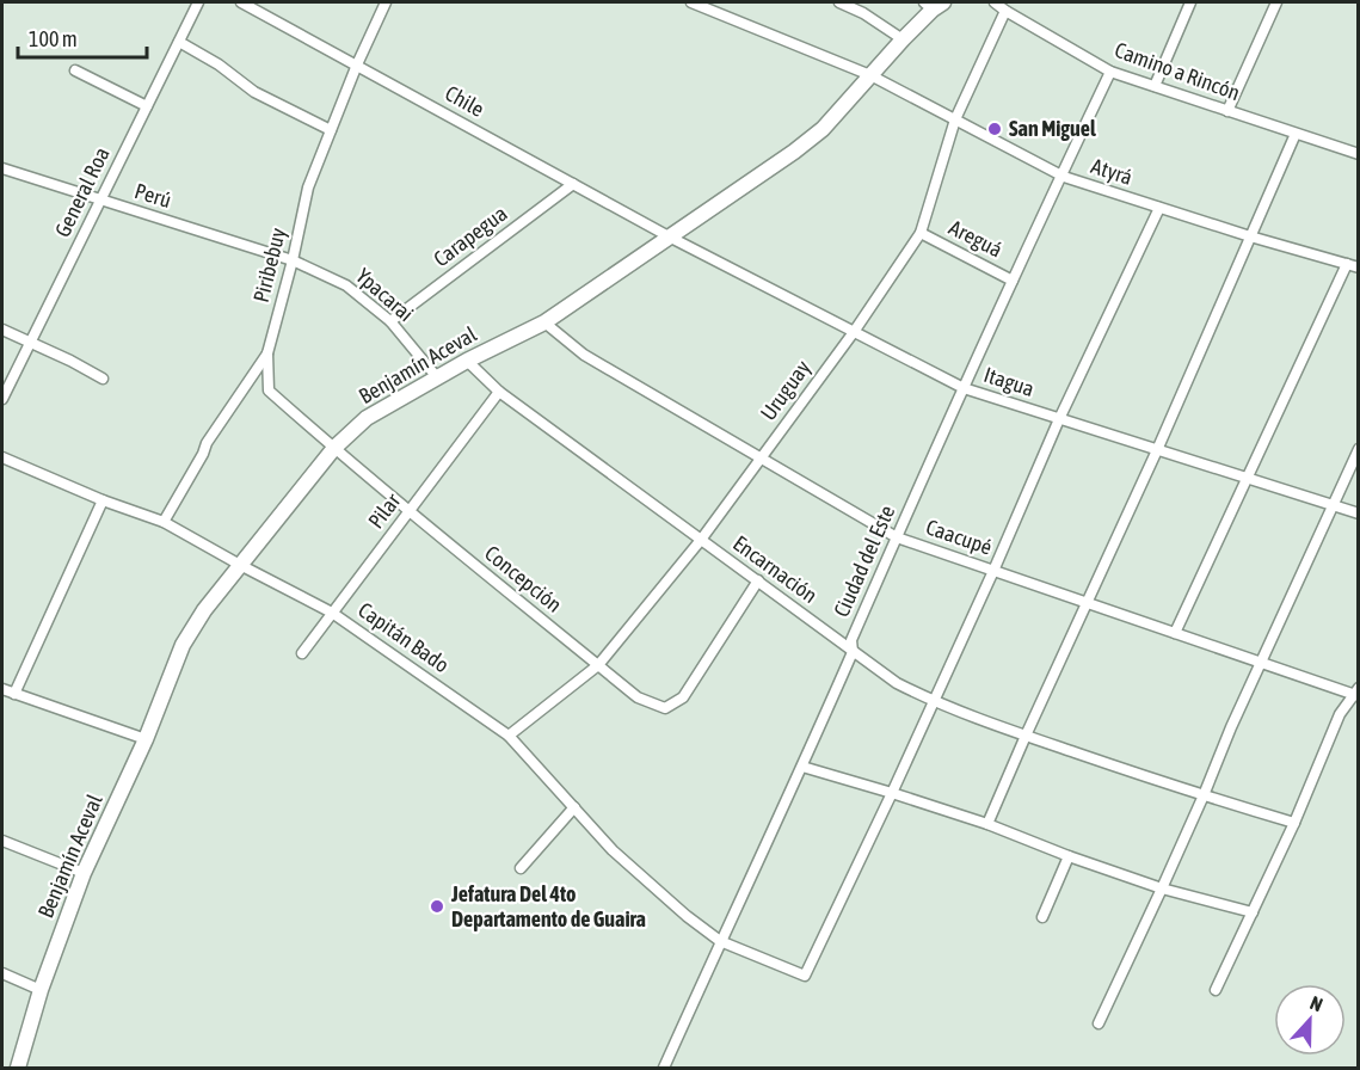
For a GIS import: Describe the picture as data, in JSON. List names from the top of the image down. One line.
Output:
{"streets":{"street":["Camino a Rincón","Chile","Atyrá","General Roa","Perú","Carapegua","Areguá","Piribebuy","Ypacarai","Benjamín Aceval","Itagua","Uruguay","Pilar","Caacupé","Ciudad del Este","Encarnación","Concepción","Capitán Bado"]},"crossings":[["Camino a Rincón","Uruguay"],["Camino a Rincón","Ciudad del Este"],["Chile","Carapegua"],["Chile","Piribebuy"],["Chile","Benjamín Aceval"],["Chile","Itagua"],["Atyrá","Benjamín Aceval"],["Atyrá","Uruguay"],["Atyrá","Ciudad del Este"],["General Roa","Perú"],["Perú","Piribebuy"],["Perú","Ypacarai"],["Carapegua","Ypacarai"],["Areguá","Uruguay"],["Areguá","Ciudad del Este"],["Piribebuy","Ypacarai"],["Piribebuy","Capitán Bado"],["Ypacarai","Benjamín Aceval"],["Benjamín Aceval","Itagua"],["Benjamín Aceval","Caacupé"],["Benjamín Aceval","Encarnación"],["Benjamín Aceval","Concepción"],["Benjamín Aceval","Capitán Bado"],["Itagua","Uruguay"],["Itagua","Ciudad del Este"],["Uruguay","Caacupé"],["Uruguay","Encarnación"],["Uruguay","Concepción"],["Uruguay","Capitán Bado"],["Pilar","Encarnación"],["Pilar","Concepción"],["Pilar","Capitán Bado"],["Caacupé","Ciudad del Este"],["Ciudad del Este","Encarnación"],["Ciudad del Este","Capitán Bado"],["Encarnación","Concepción"]],"places":["San Miguel","Jefatura Del 4to Departamento de Guaira"],"scale_bar":"100 m","north":"top"}
